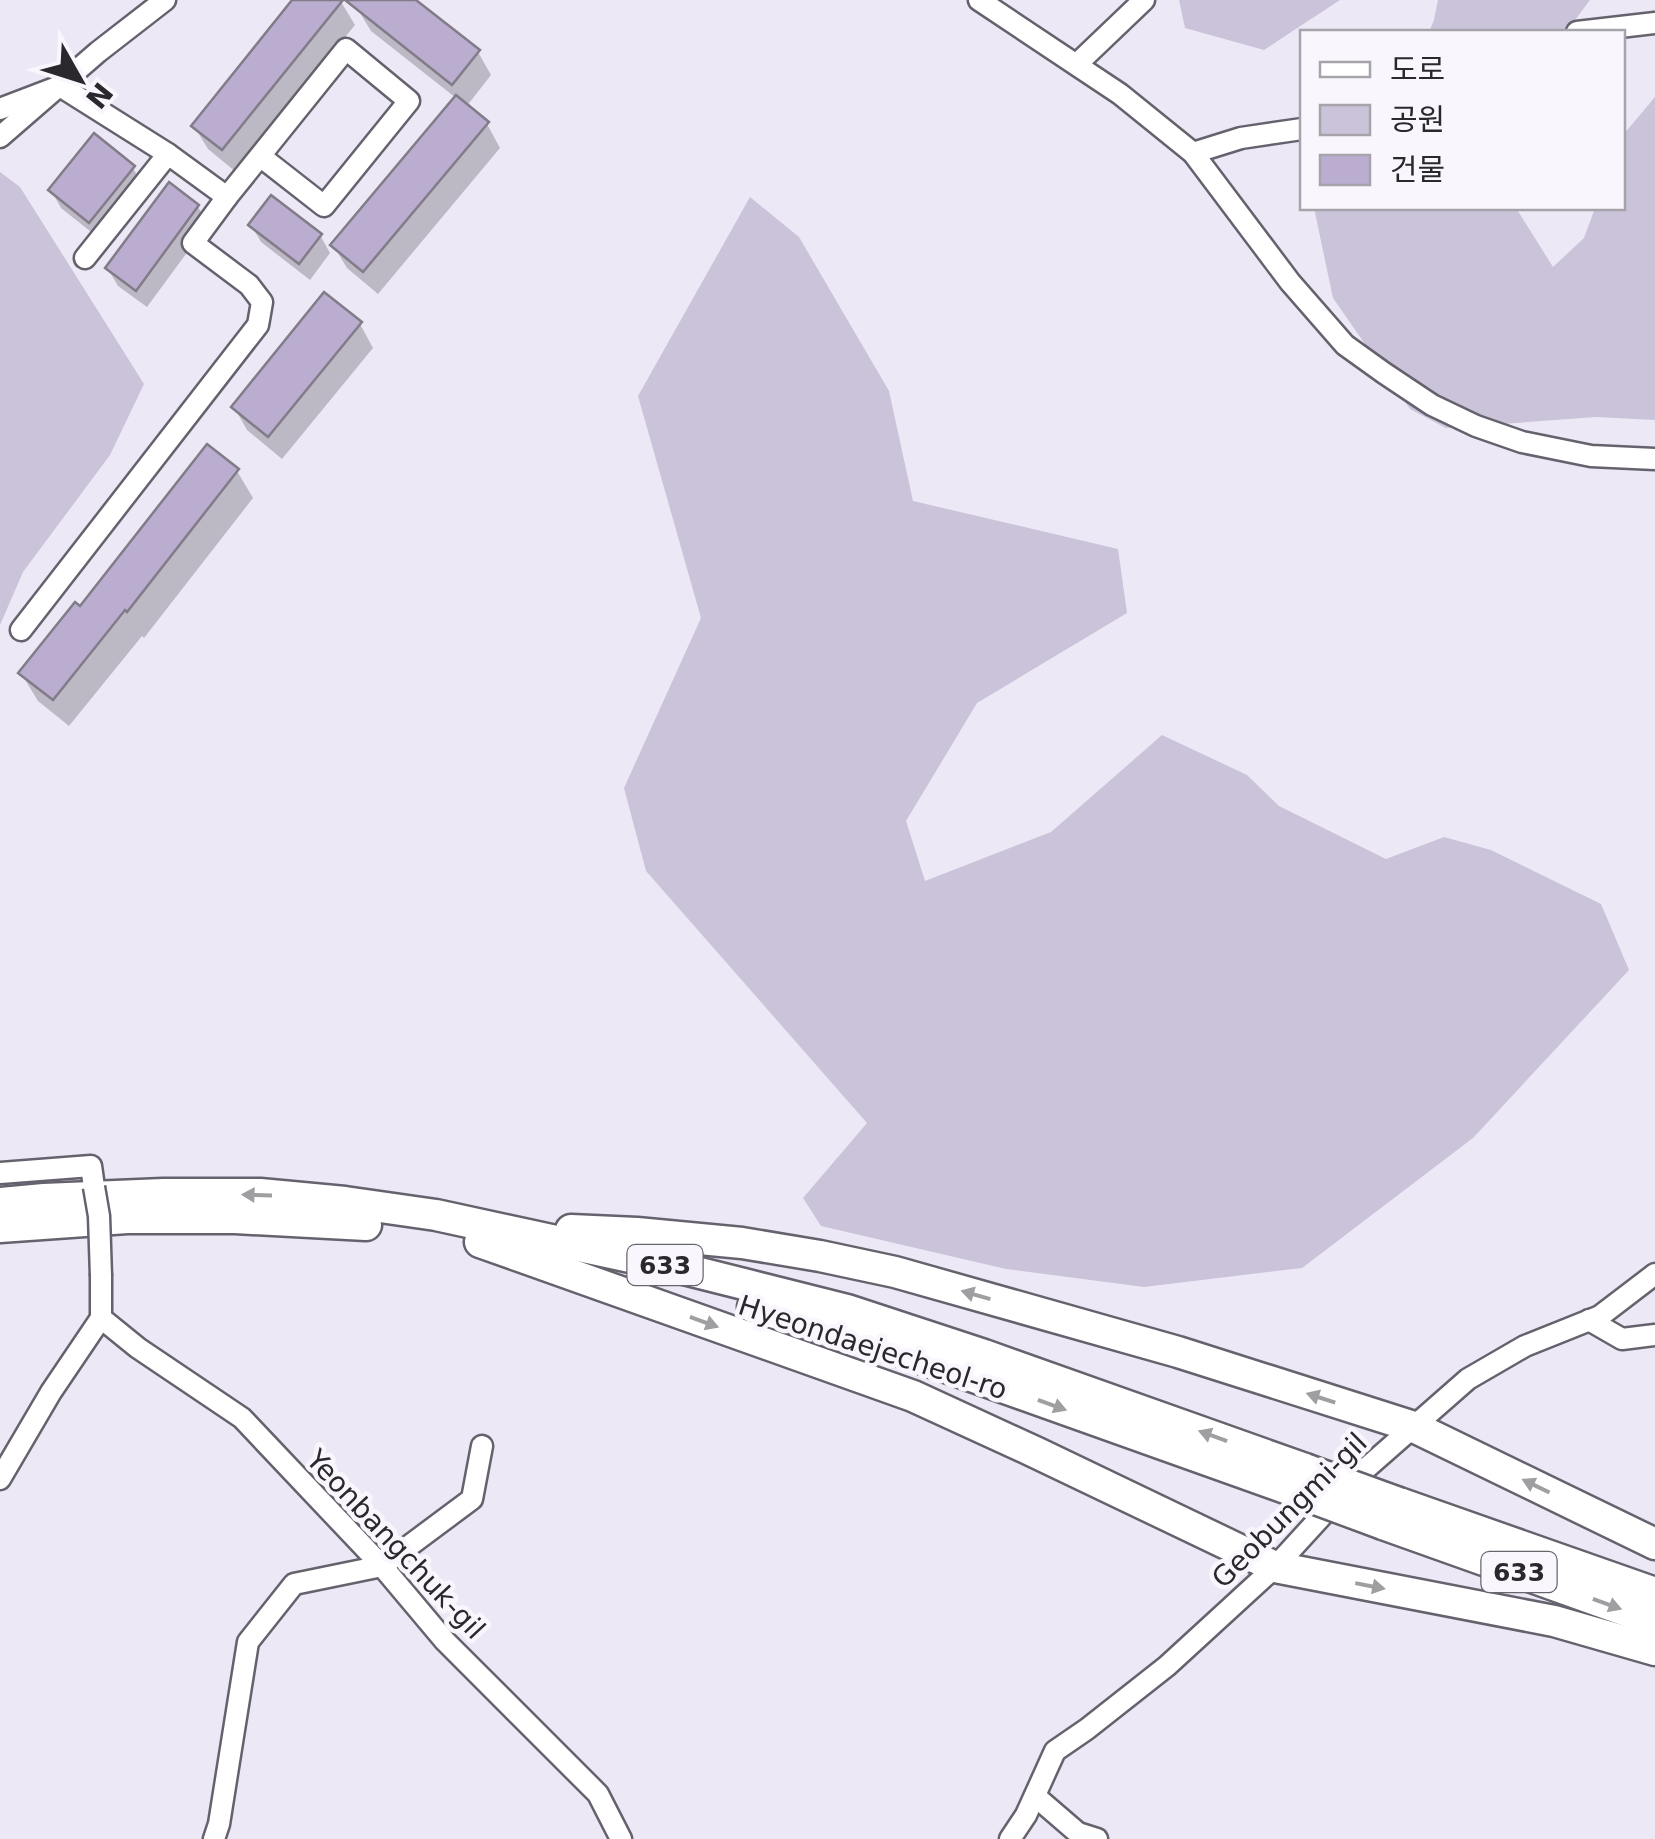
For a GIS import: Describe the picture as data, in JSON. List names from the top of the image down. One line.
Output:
{"streets":{"highway":["633","Hyeondaejecheol-ro"],"street":["Geobungmi-gil","Yeonbangchuk-gil"]},"legend":["도로","공원","건물"],"north":"bottom right"}
